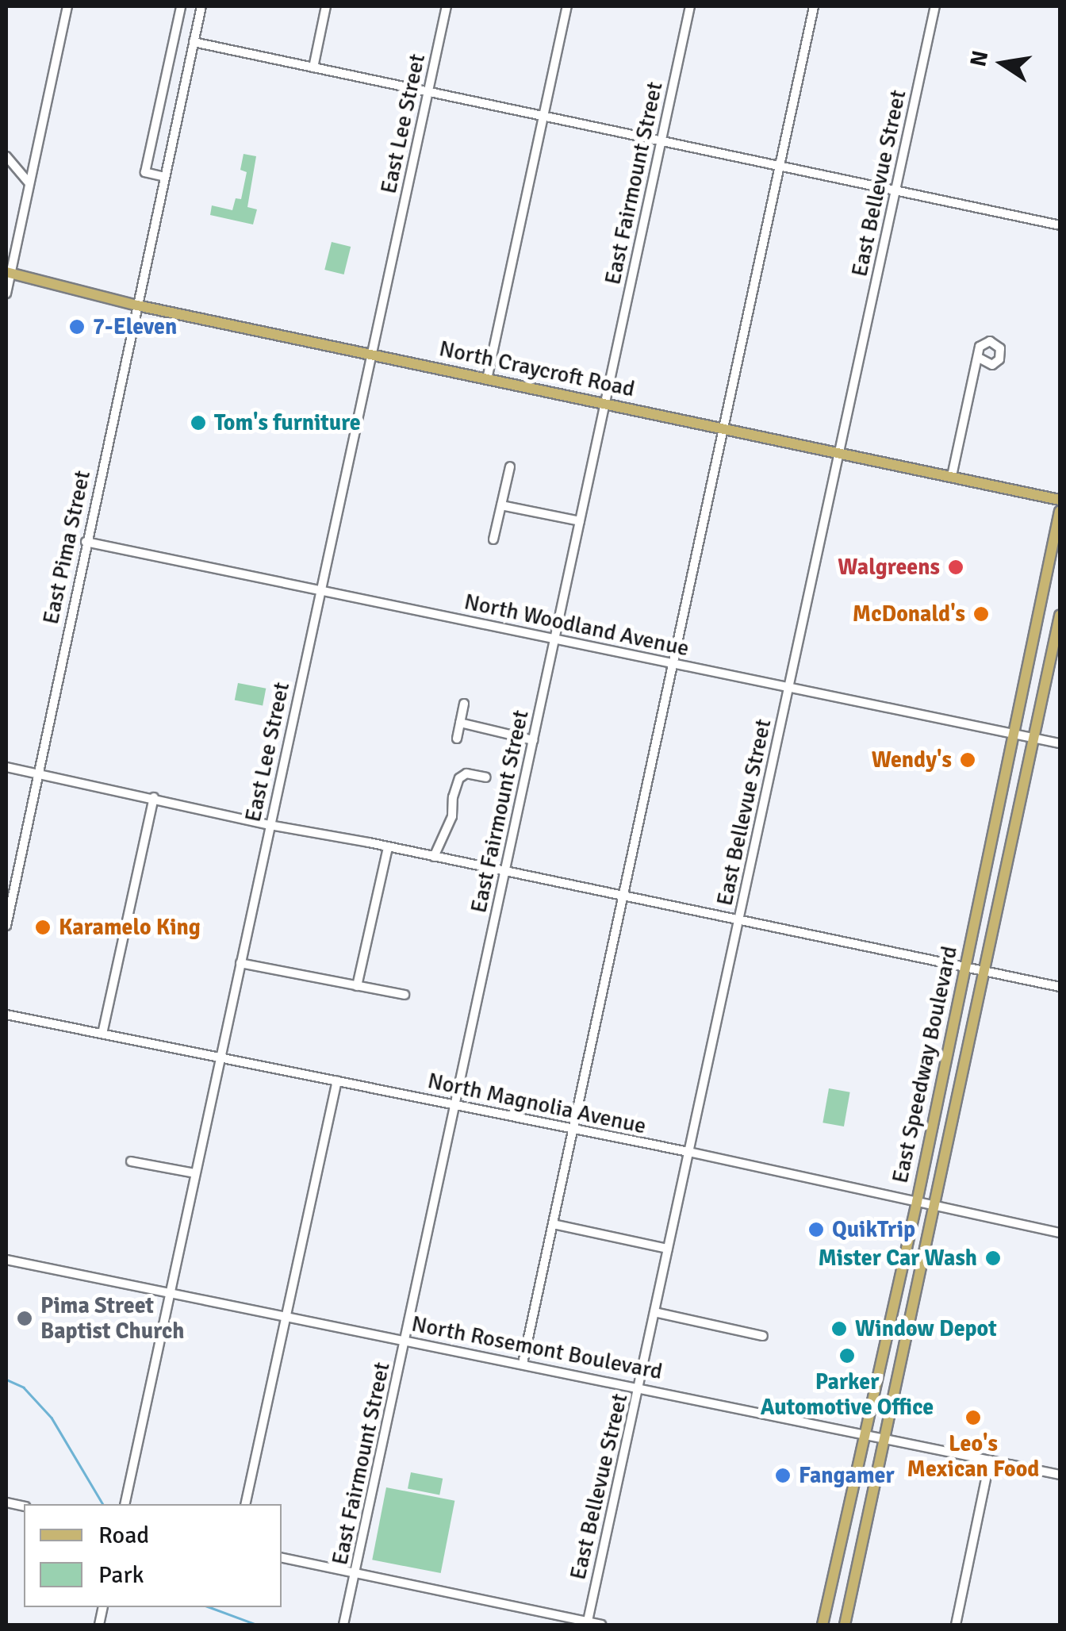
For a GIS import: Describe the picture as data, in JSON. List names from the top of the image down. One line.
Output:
{"streets":{"main road":["North Craycroft Road","East Speedway Boulevard"],"street":["East Lee Street","East Fairmount Street","East Bellevue Street","East Pima Street","North Woodland Avenue","North Magnolia Avenue","North Rosemont Boulevard"]},"crossings":[["East Lee Street","North Craycroft Road"],["East Lee Street","North Woodland Avenue"],["East Lee Street","North Magnolia Avenue"],["East Lee Street","North Rosemont Boulevard"],["East Fairmount Street","North Craycroft Road"],["East Fairmount Street","North Woodland Avenue"],["East Fairmount Street","North Magnolia Avenue"],["East Fairmount Street","North Rosemont Boulevard"],["East Bellevue Street","North Craycroft Road"],["East Bellevue Street","North Woodland Avenue"],["East Bellevue Street","North Magnolia Avenue"],["East Bellevue Street","North Rosemont Boulevard"],["North Craycroft Road","East Pima Street"],["East Pima Street","North Woodland Avenue"],["North Woodland Avenue","East Speedway Boulevard"],["East Speedway Boulevard","North Magnolia Avenue"],["East Speedway Boulevard","North Rosemont Boulevard"]],"places":["7-Eleven","Tom's furniture","Walgreens","McDonald's","Wendy's","Karamelo King","QuikTrip","Mister Car Wash","Pima Street Baptist Church","Window Depot","Parker Automotive Office","Leo's Mexican Food","Fangamer"],"legend":["Road","Park"],"north":"left"}
